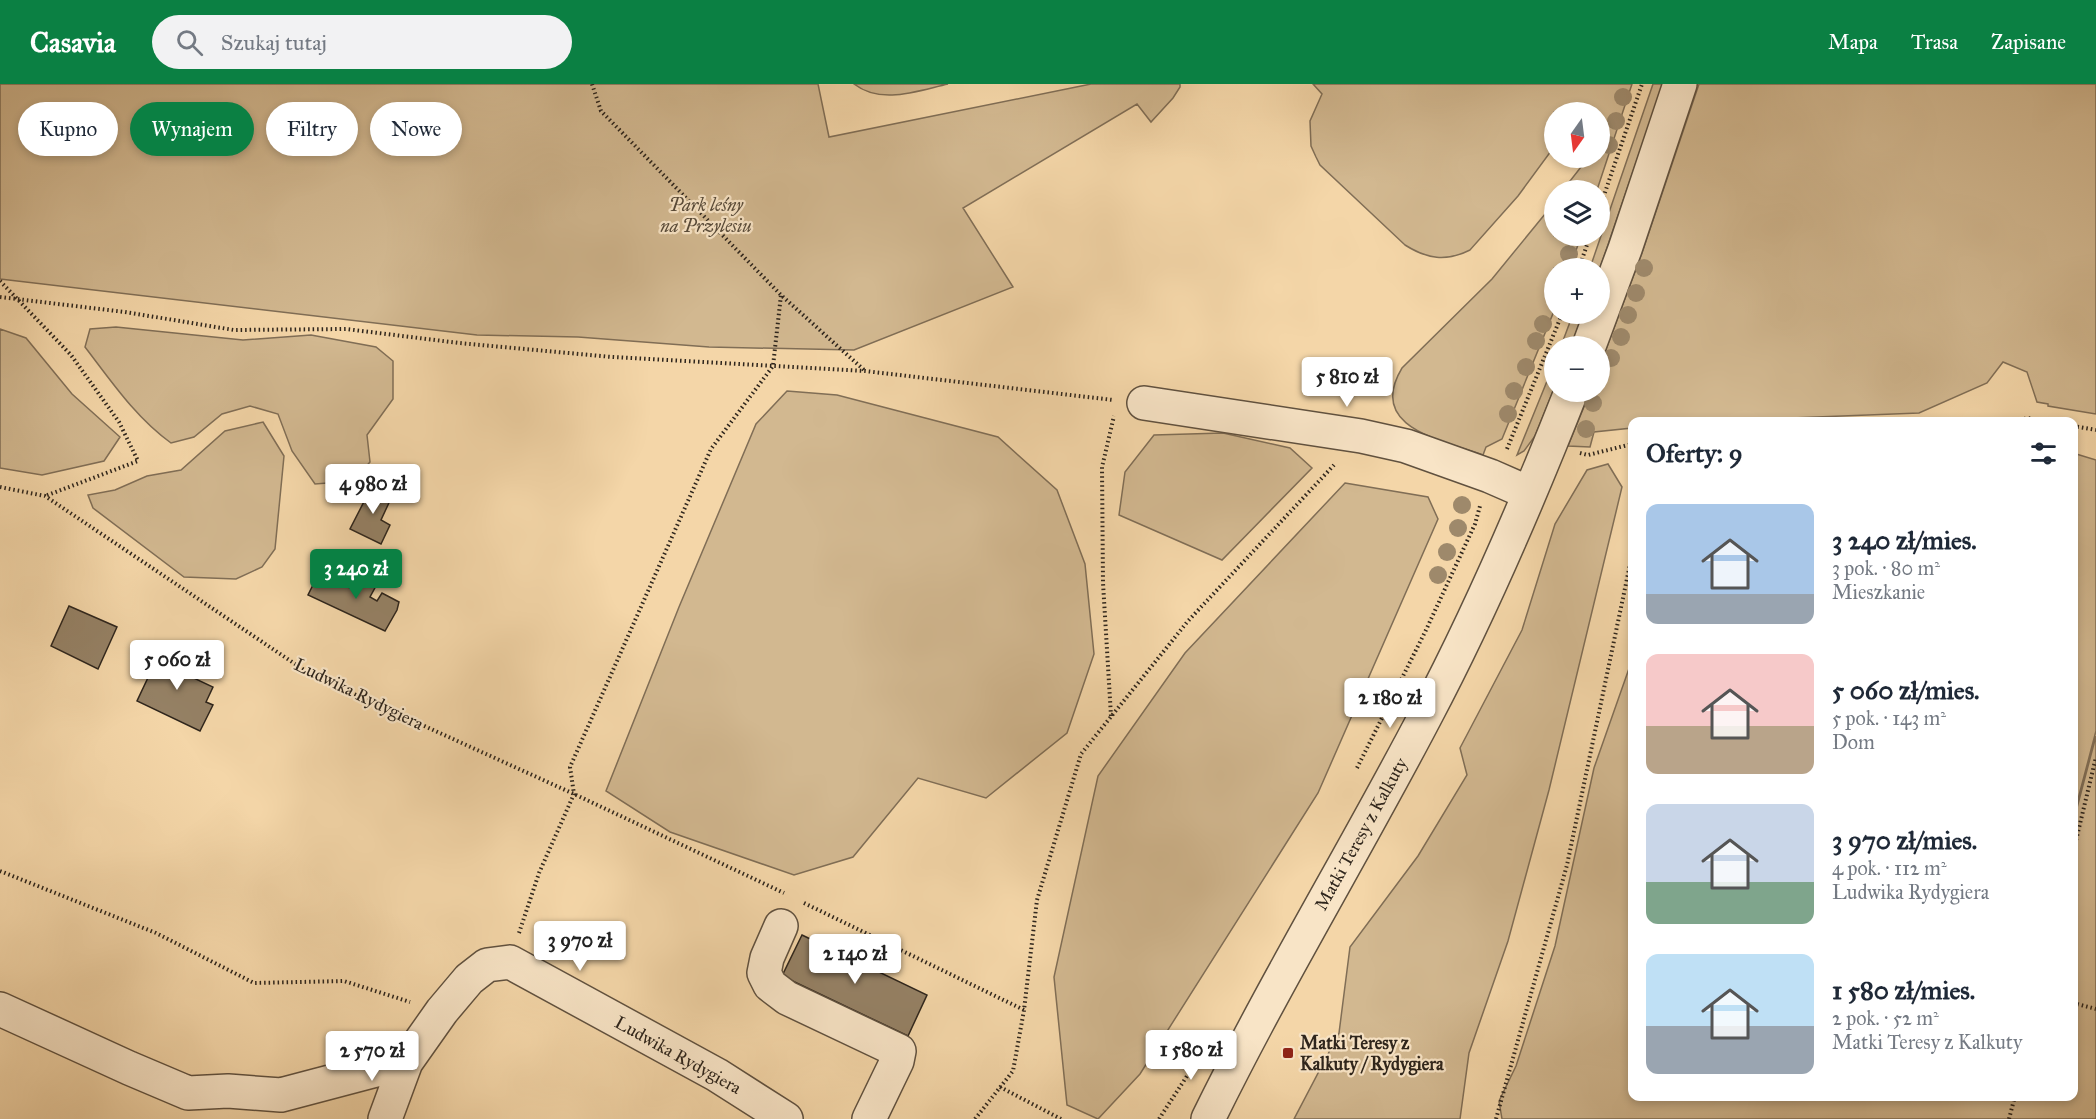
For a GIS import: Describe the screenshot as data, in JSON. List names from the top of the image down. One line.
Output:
{"streets":{"street":["Ludwika Rydygiera","Matki Teresy z Kalkuty"]},"parks":["Park leśny na Przylesiu"],"places":{"transit":["Matki Teresy z Kalkuty / Rydygiera"]},"north":"bottom","page":{"header":"Casavia","search":"Szukaj tutaj","nav":["Mapa","Trasa","Zapisane"],"map_buttons":["+","−"],"chip":["Kupno","Wynajem","Filtry","Nowe"],"price":["5 810 zł","4 980 zł","3 240 zł","5 060 zł","2 180 zł","3 970 zł","2 140 zł","1 580 zł","2 570 zł"],"heading":"Oferty: 9","list":[{"name":"3 240 zł/mies.","note":"3 pok. · 80 m² · Mieszkanie"},{"name":"5 060 zł/mies.","note":"5 pok. · 143 m² · Dom"},{"name":"3 970 zł/mies.","note":"4 pok. · 112 m² · Ludwika Rydygiera"},{"name":"1 580 zł/mies.","note":"2 pok. · 52 m² · Matki Teresy z Kalkuty"}]}}
